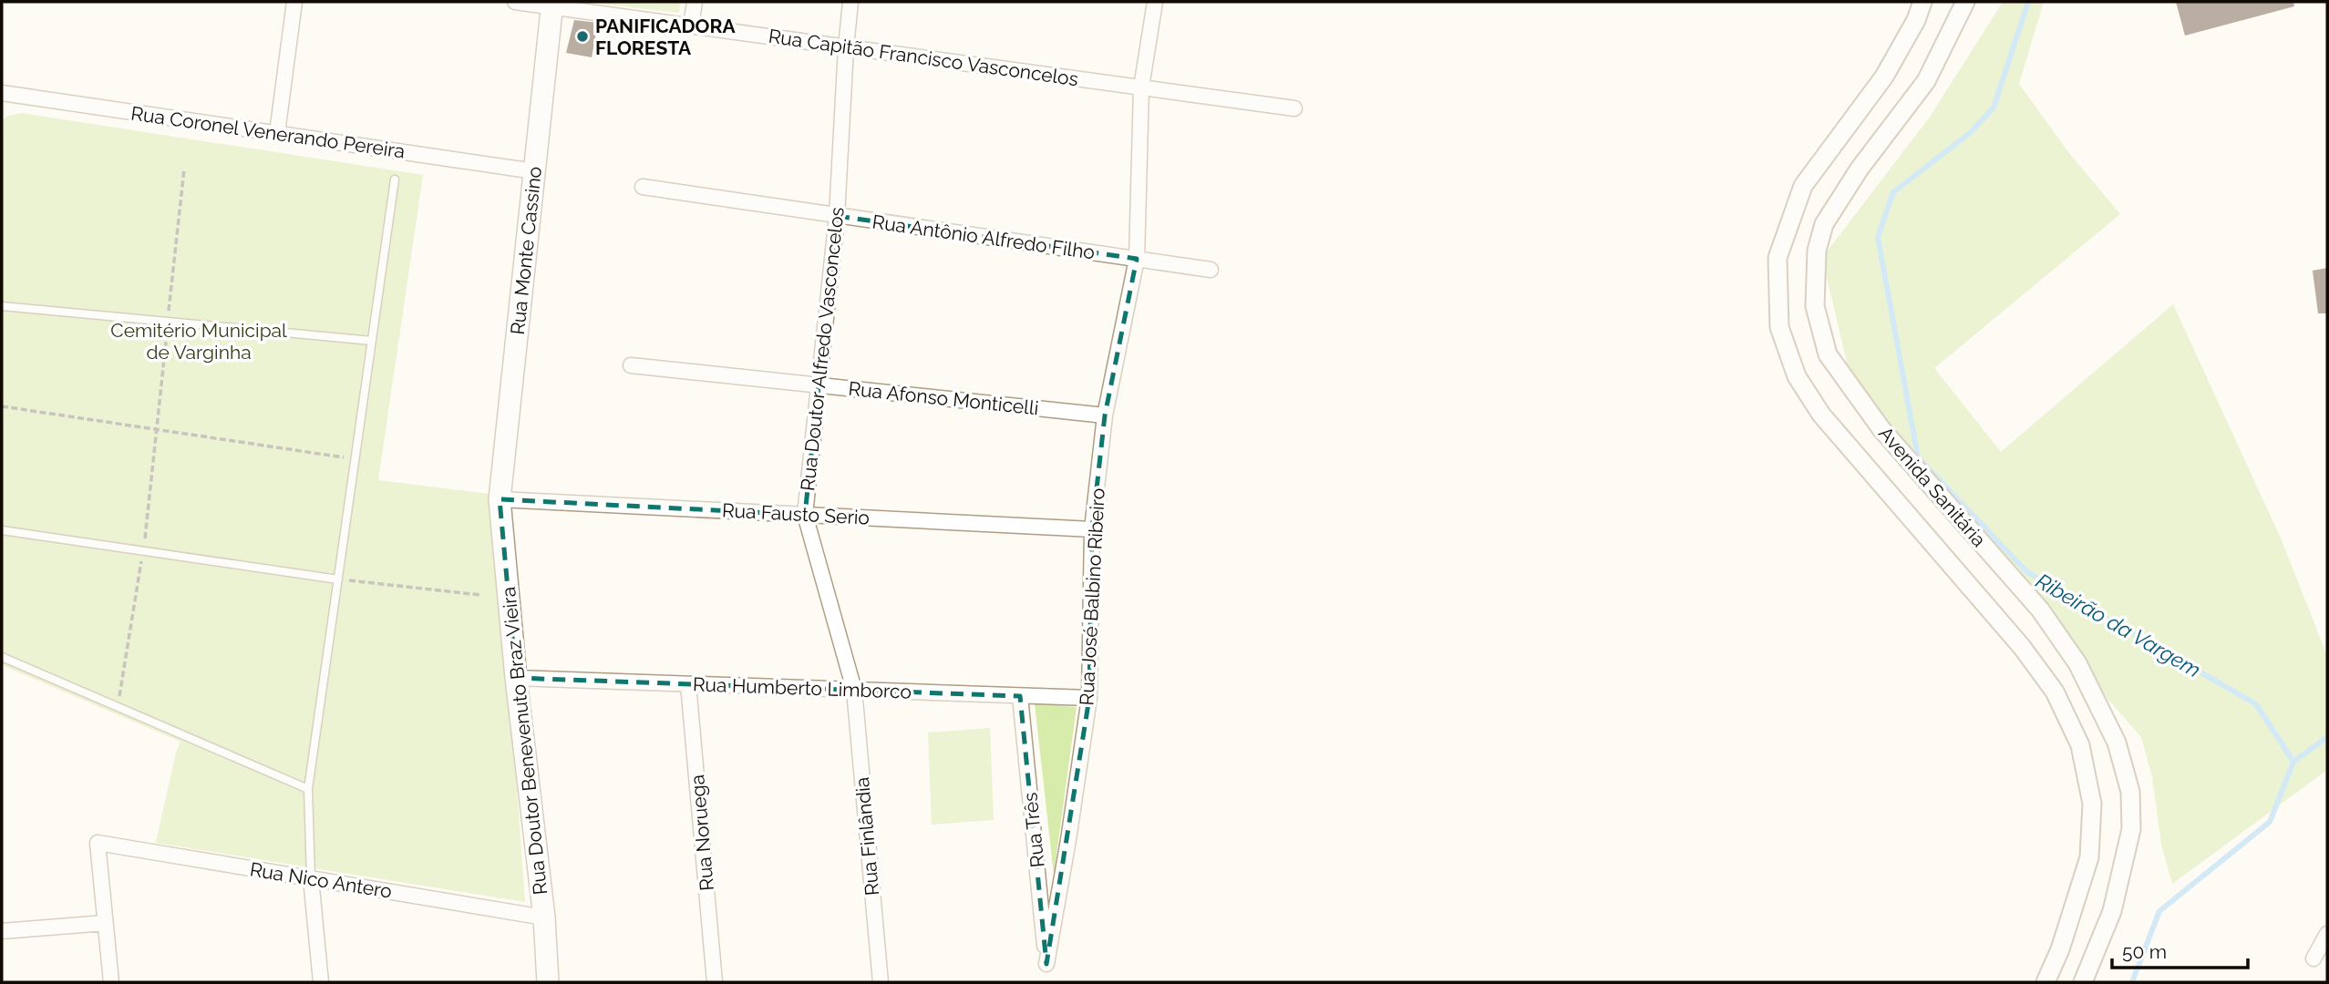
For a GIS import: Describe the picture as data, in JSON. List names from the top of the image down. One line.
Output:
{"streets":{"main road":["Rua Monte Cassino","Rua Doutor Benevenuto Braz Vieira"],"street":["Rua Capitão Francisco Vasconcelos","Rua Coronel Venerando Pereira","Rua Antônio Alfredo Filho","Rua Doutor Alfredo Vasconcelos","Rua Afonso Monticelli","Avenida Sanitária","Rua Fausto Serio","Rua José Balbino Ribeiro","Rua Humberto Limborco","Rua Três","Rua Noruega","Rua Finlândia","Rua Nico Antero"]},"crossings":[["Rua Capitão Francisco Vasconcelos","Rua Monte Cassino"],["Rua Capitão Francisco Vasconcelos","Rua Doutor Alfredo Vasconcelos"],["Rua Capitão Francisco Vasconcelos","Rua José Balbino Ribeiro"],["Rua Coronel Venerando Pereira","Rua Monte Cassino"],["Rua Antônio Alfredo Filho","Rua Doutor Alfredo Vasconcelos"],["Rua Antônio Alfredo Filho","Rua José Balbino Ribeiro"],["Rua Monte Cassino","Rua Fausto Serio"],["Rua Monte Cassino","Rua Doutor Benevenuto Braz Vieira"],["Rua Doutor Alfredo Vasconcelos","Rua Afonso Monticelli"],["Rua Doutor Alfredo Vasconcelos","Rua Fausto Serio"],["Rua Doutor Alfredo Vasconcelos","Rua Humberto Limborco"],["Rua Doutor Alfredo Vasconcelos","Rua Finlândia"],["Rua Afonso Monticelli","Rua José Balbino Ribeiro"],["Rua Fausto Serio","Rua José Balbino Ribeiro"],["Rua Fausto Serio","Rua Doutor Benevenuto Braz Vieira"],["Rua José Balbino Ribeiro","Rua Humberto Limborco"],["Rua José Balbino Ribeiro","Rua Três"],["Rua Humberto Limborco","Rua Doutor Benevenuto Braz Vieira"],["Rua Humberto Limborco","Rua Três"],["Rua Humberto Limborco","Rua Noruega"],["Rua Humberto Limborco","Rua Finlândia"],["Rua Doutor Benevenuto Braz Vieira","Rua Nico Antero"]],"water":["Ribeirão da Vargem"],"parks":["Cemitério Municipal de Varginha"],"places":["PANIFICADORA FLORESTA"],"scale_bar":"50 m"}
